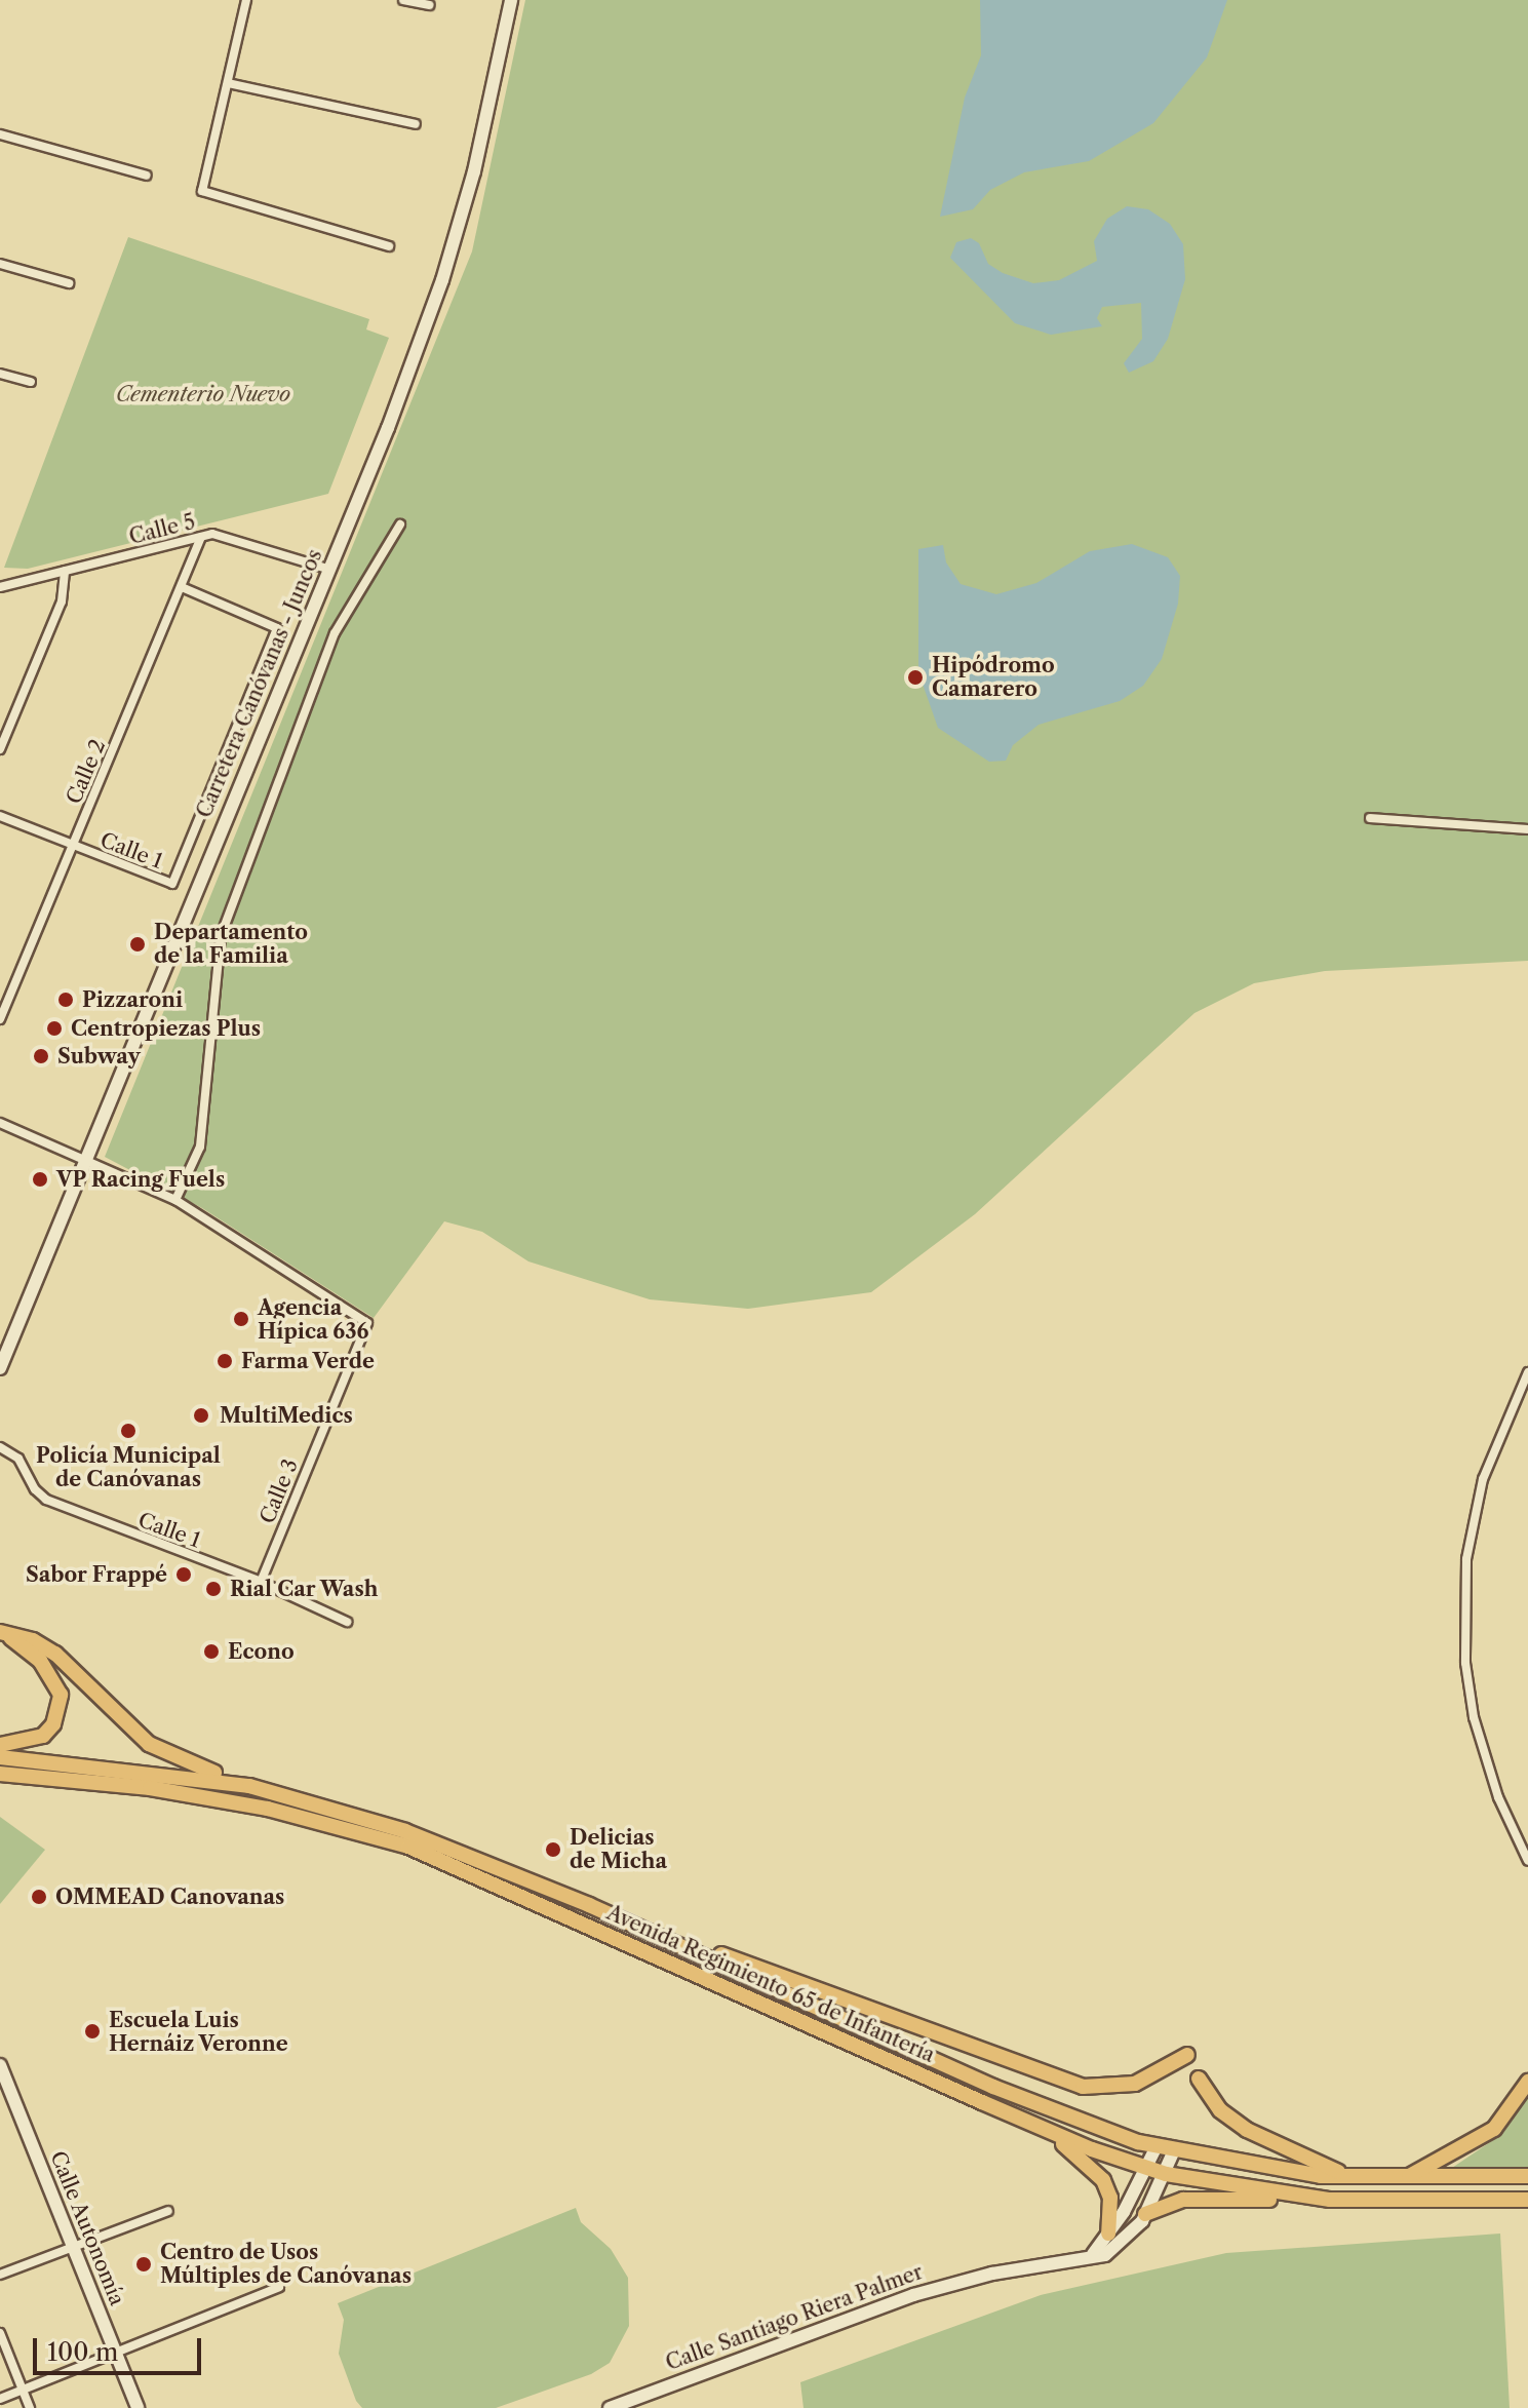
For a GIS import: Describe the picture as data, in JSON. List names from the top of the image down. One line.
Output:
{"streets":{"main road":["Carretera Canóvanas - Juncos","Avenida Regimiento 65 de Infantería","Calle Autonomía","Calle Santiago Riera Palmer"],"street":["Calle 5","Calle 2","Calle 1","Calle 3"]},"crossings":[["Calle 5","Carretera Canóvanas - Juncos"],["Calle 5","Calle 2"],["Calle 2","Calle 1"],["Calle 1","Calle 3"],["Avenida Regimiento 65 de Infantería","Calle Santiago Riera Palmer"]],"parks":["Cementerio Nuevo"],"places":["Hipódromo Camarero","Departamento de la Familia","Pizzaroni","Centropiezas Plus","Subway","VP Racing Fuels","Agencia Hípica 636","Farma Verde","MultiMedics","Policía Municipal de Canóvanas","Sabor Frappé","Rial Car Wash","Econo","Delicias de Micha","OMMEAD Canovanas","Escuela Luis Hernáiz Veronne","Centro de Usos Múltiples de Canóvanas"],"scale_bar":"100 m"}
